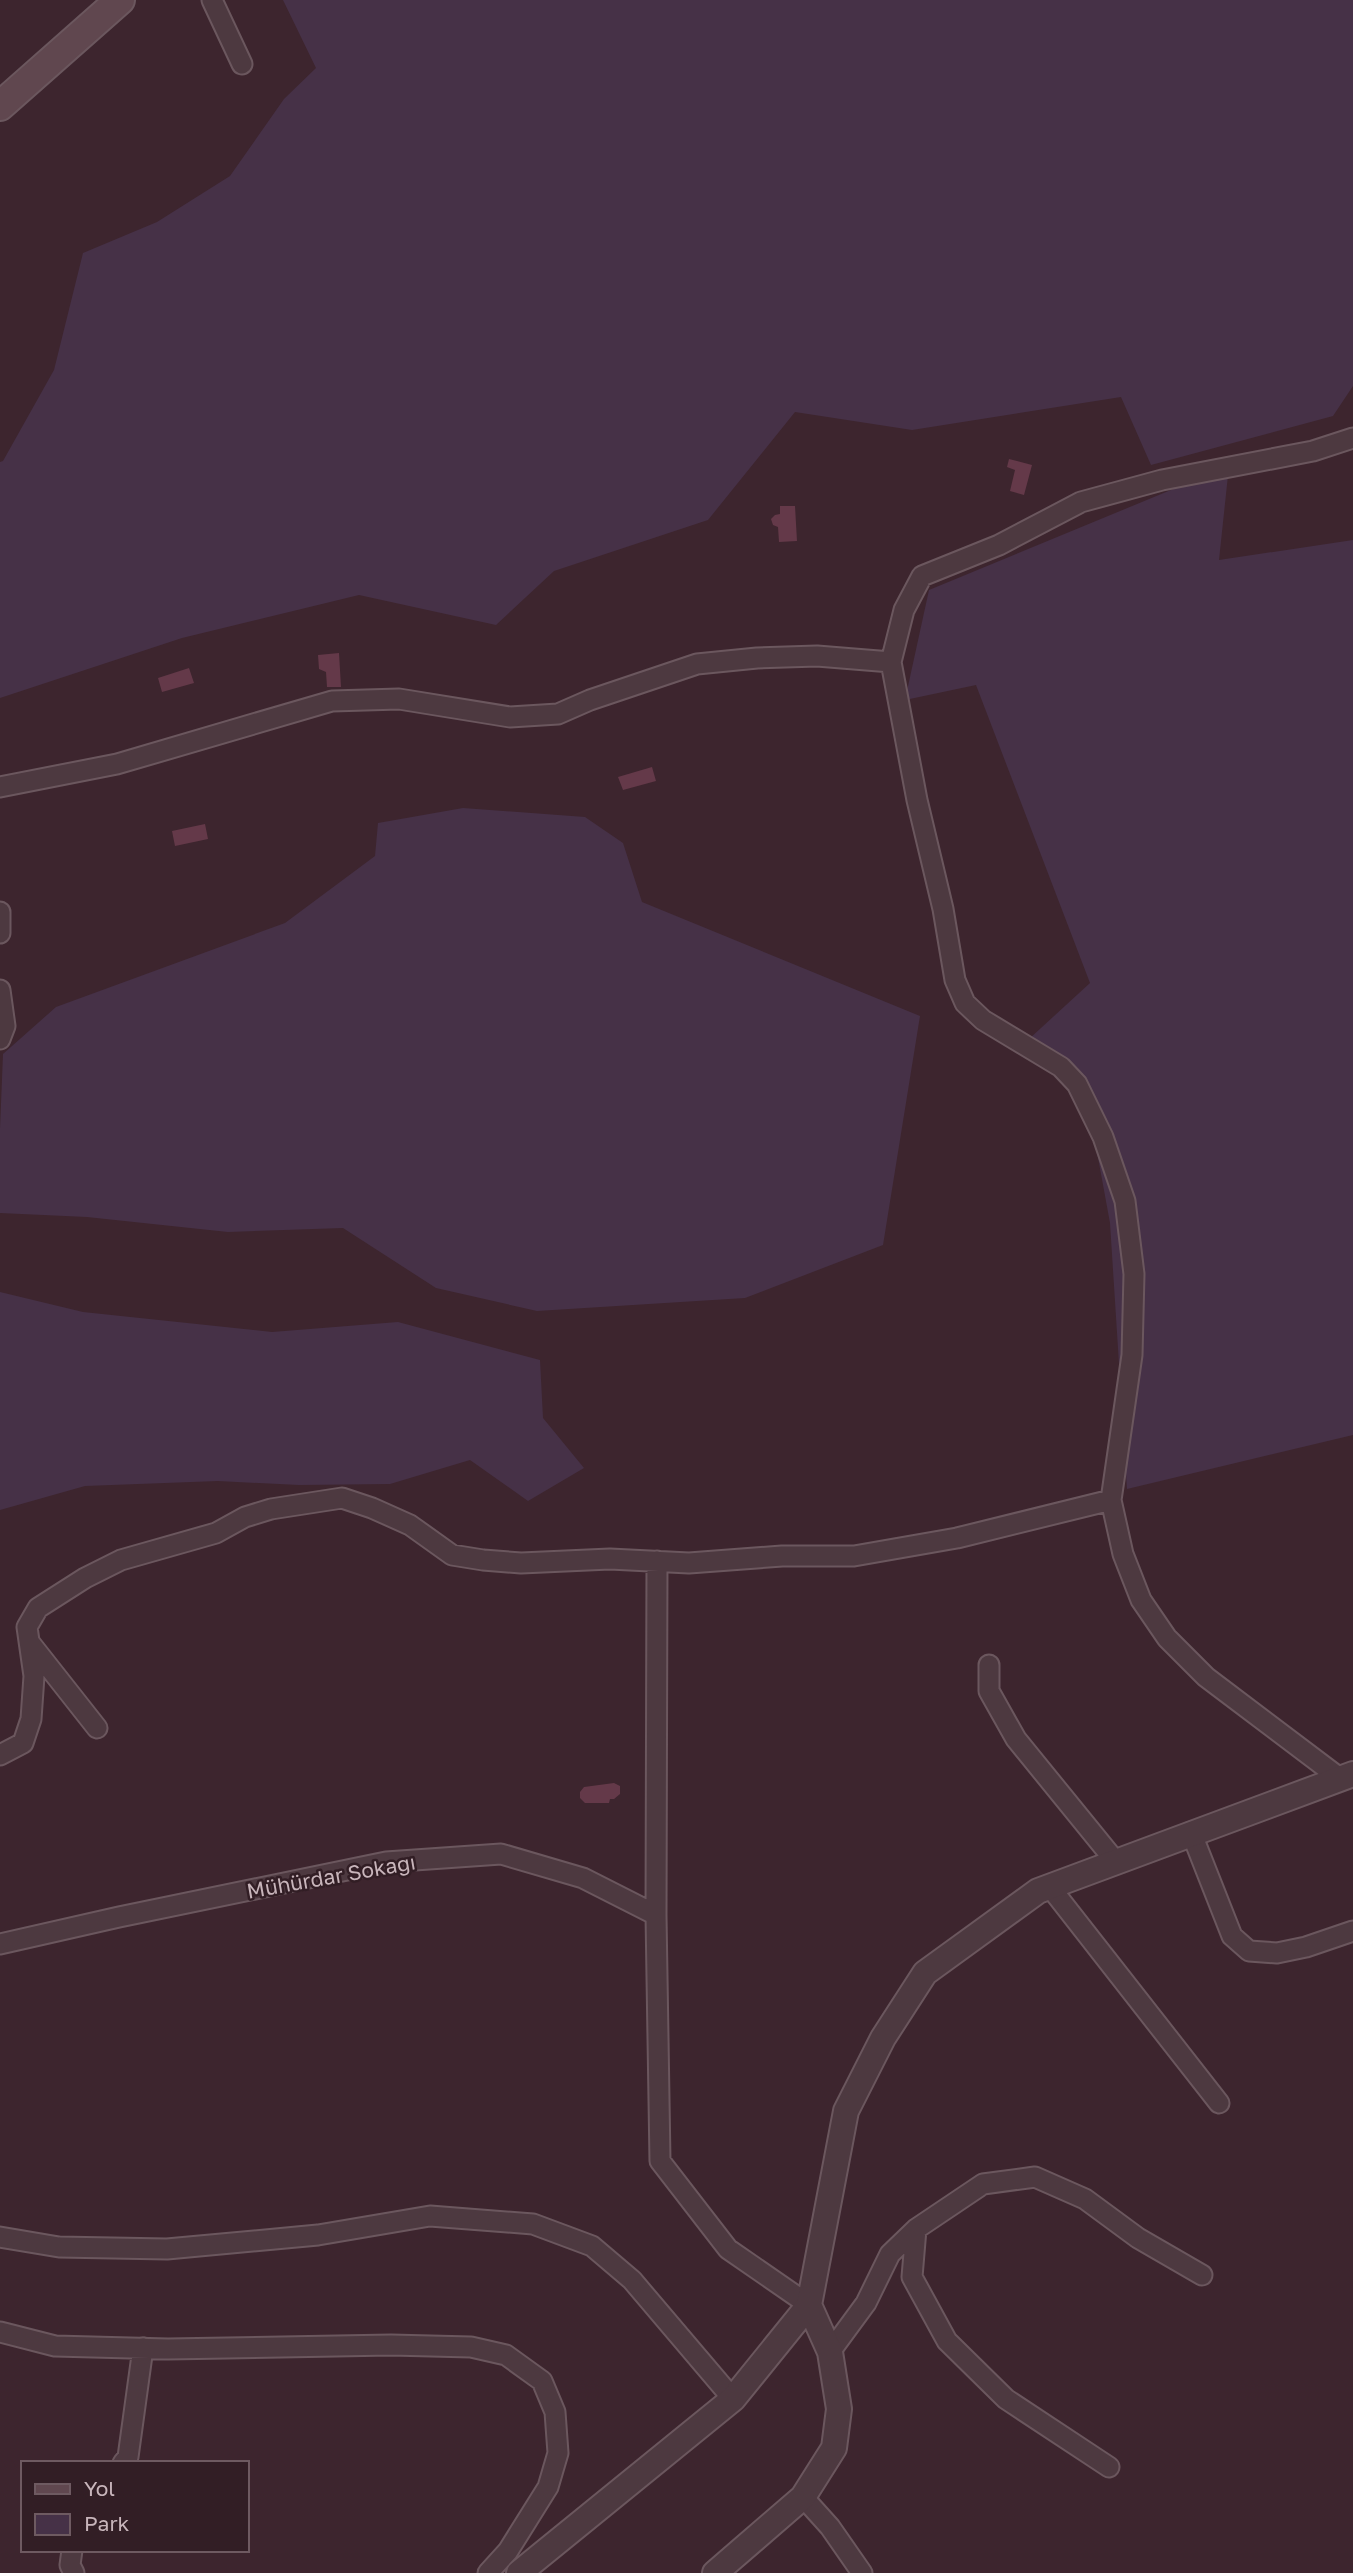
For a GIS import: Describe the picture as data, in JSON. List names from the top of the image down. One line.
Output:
{"streets":{"street":["Mühürdar Sokağı"]},"legend":["Yol","Park"]}
